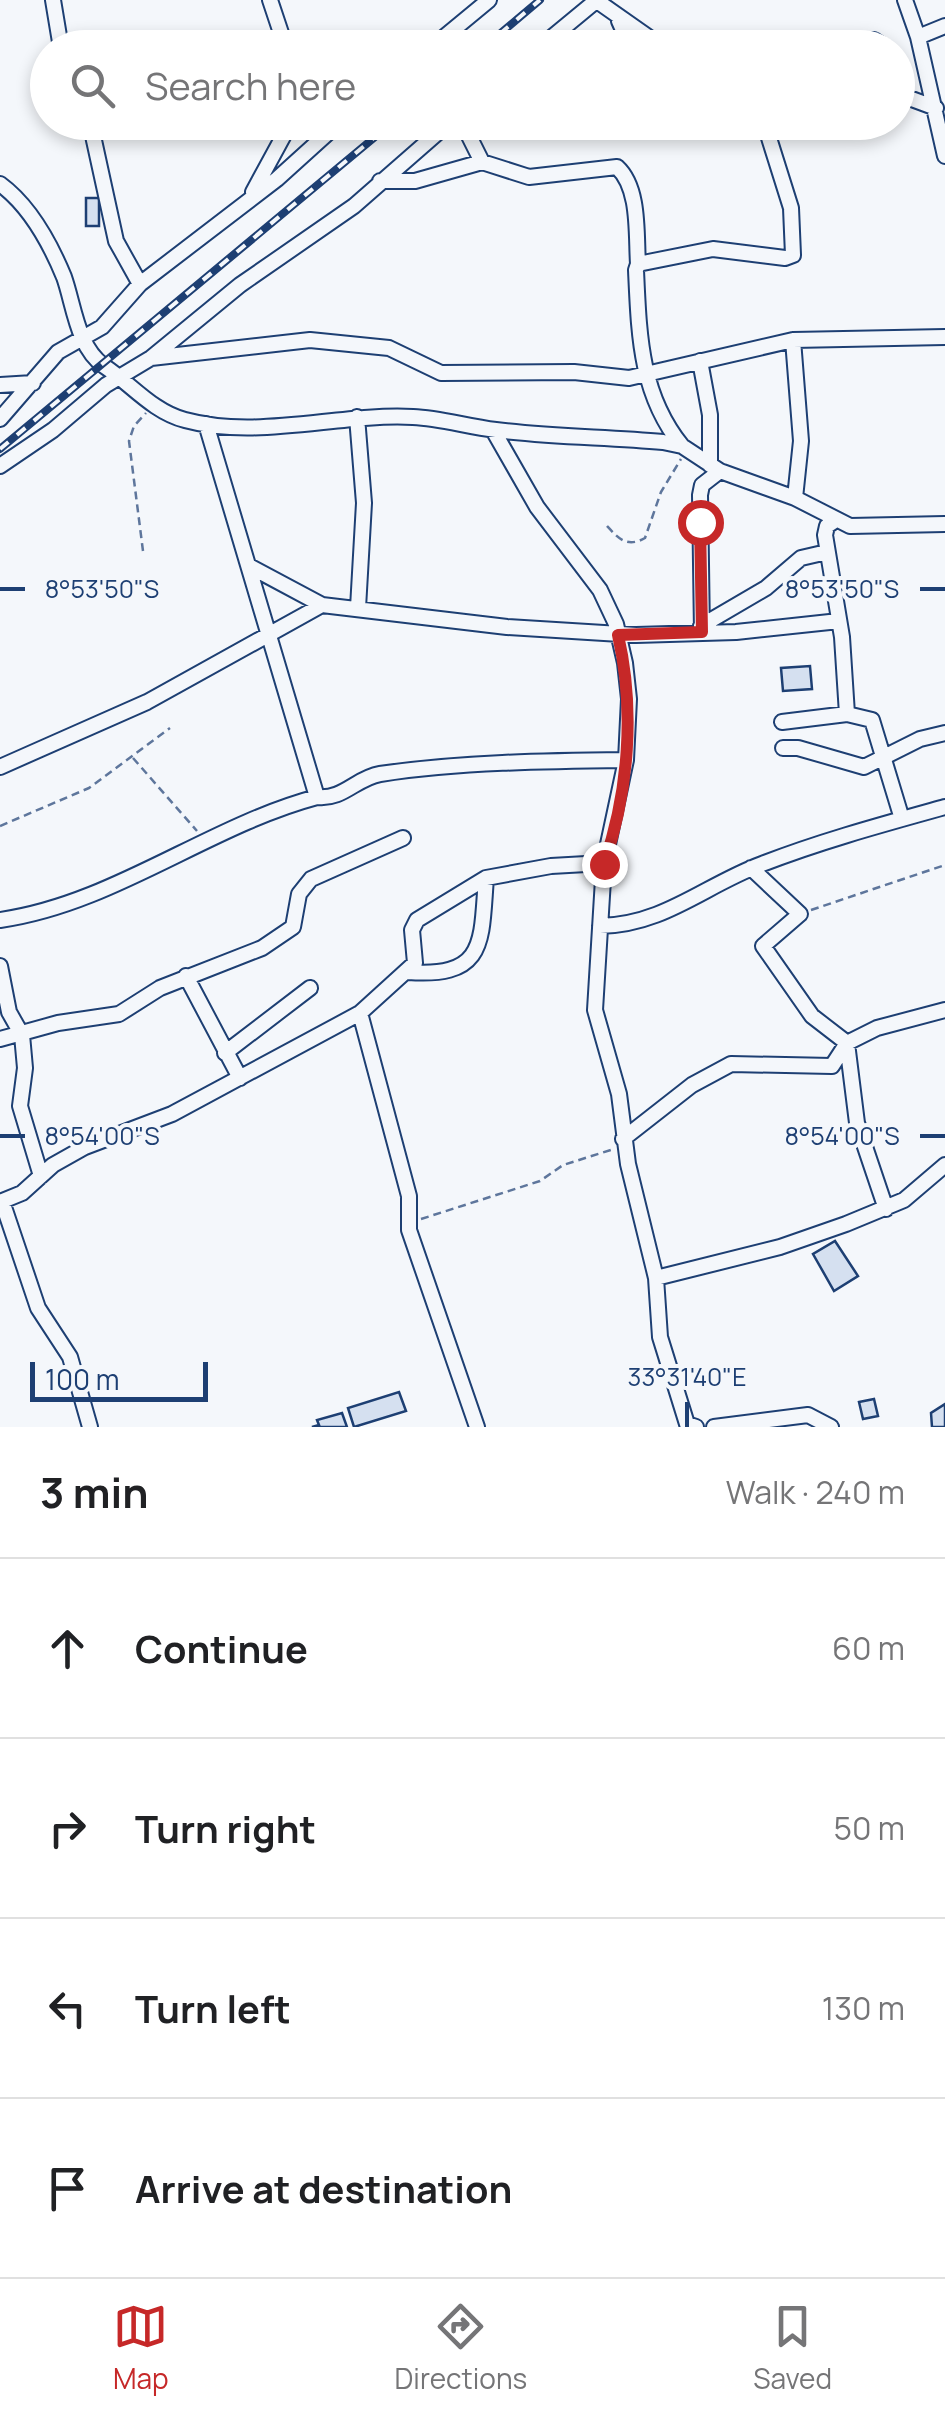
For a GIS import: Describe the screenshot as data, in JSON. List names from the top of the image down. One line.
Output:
{"scale_bar":"100 m","page":{"search":"Search here","scale":"100 m","heading":["3 min","Walk · 240 m"],"list":[["Continue","60 m"],["Turn right","50 m"],["Turn left","130 m"],"Arrive at destination"],"nav":["Map","Directions","Saved"]},"coordinates":["8°53'50\"S","8°54'00\"S","33°31'40\"E"]}
